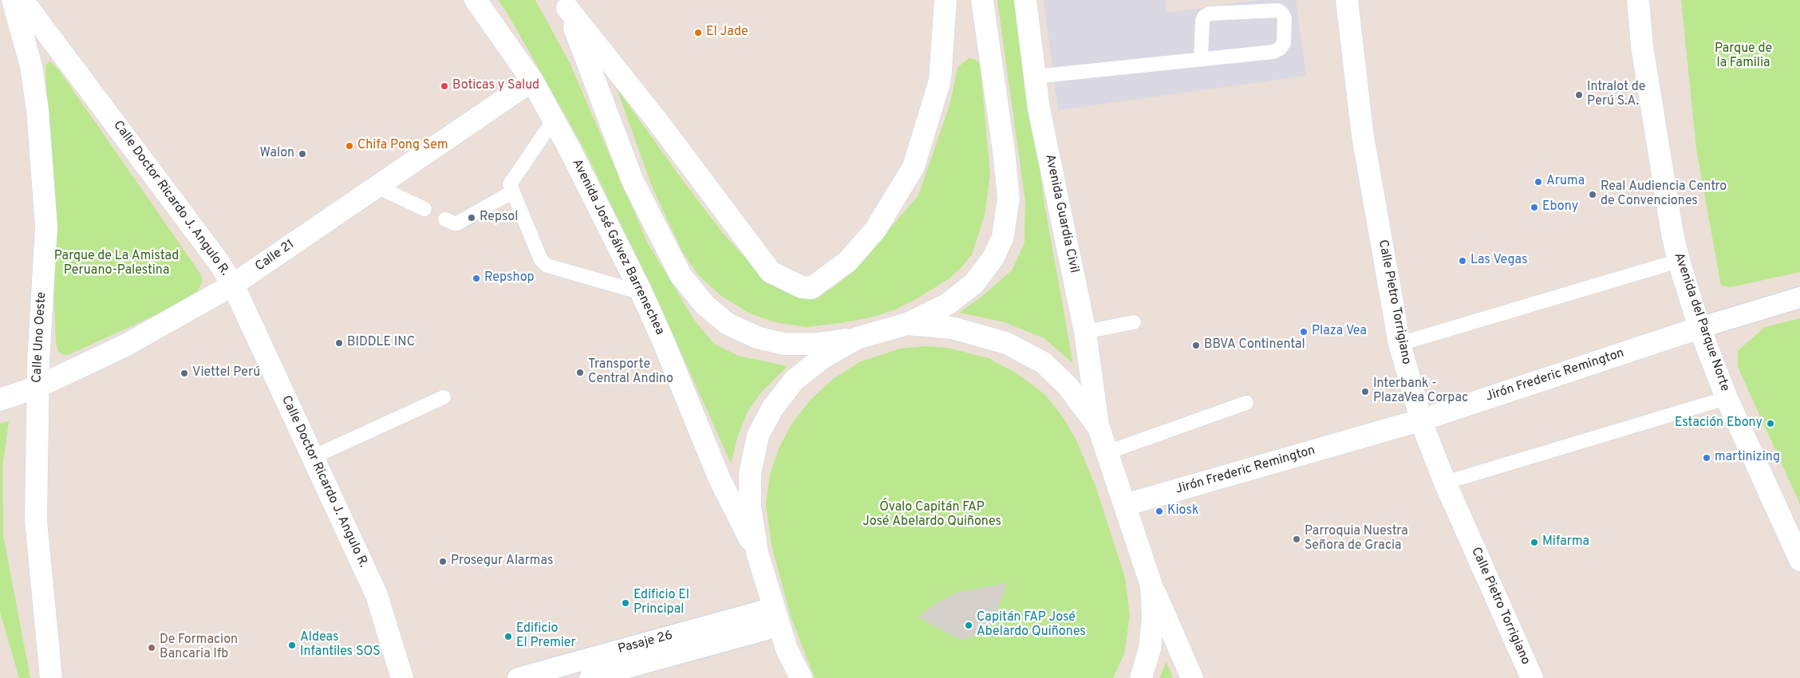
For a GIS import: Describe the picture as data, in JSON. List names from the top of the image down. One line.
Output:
{"streets":{"main road":["Calle Doctor Ricardo J. Angulo R.","Avenida Guardia Civil","Avenida José Gálvez Barrenechea","Calle 21","Calle Pietro Torrigiano","Avenida del Parque Norte","Calle Uno Oeste","Jirón Frederic Remington"],"street":["Pasaje 26"]},"crossings":[["Calle Doctor Ricardo J. Angulo R.","Calle 21"],["Avenida José Gálvez Barrenechea","Calle 21"],["Calle 21","Calle Uno Oeste"],["Calle Pietro Torrigiano","Jirón Frederic Remington"],["Avenida del Parque Norte","Jirón Frederic Remington"]],"parks":["Parque de la Familia","Parque de La Amistad Peruano-Palestina","Óvalo Capitán FAP José Abelardo Quiñones"],"places":["El Jade","Boticas y Salud","Intralot de Perú S.A.","Chifa Pong Sem","Walon","Aruma","Real Audiencia Centro de Convenciones","Ebony","Repsol","Las Vegas","Repshop","Plaza Vea","BIDDLE INC","BBVA Continental","Transporte Central Andino","Viettel Perú","Interbank - PlazaVea Corpac","Estación Ebony","martinizing","Kiosk","Parroquia Nuestra Señora de Gracia","Mifarma","Prosegur Alarmas","Edificio El Principal","Capitán FAP José Abelardo Quiñones","Edificio El Premier","Aldeas Infantiles SOS","De Formacion Bancaria Ifb"]}
